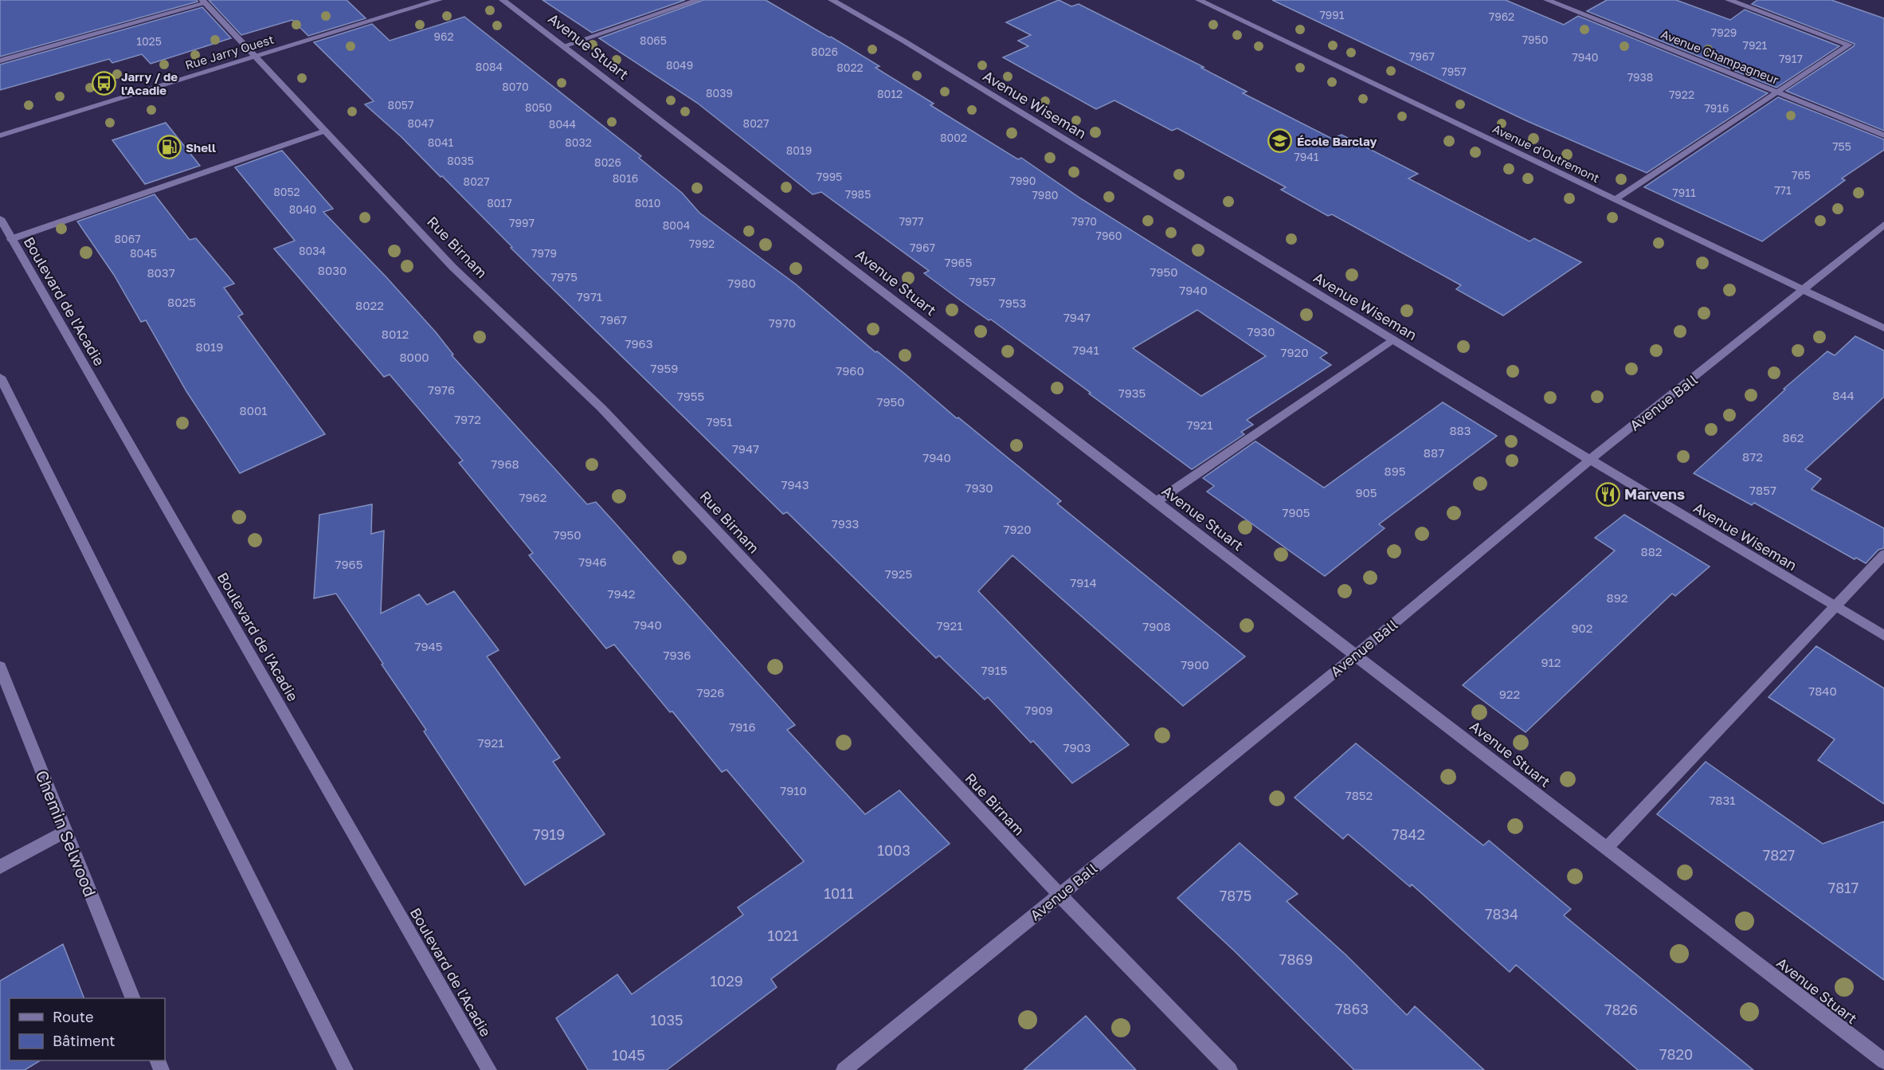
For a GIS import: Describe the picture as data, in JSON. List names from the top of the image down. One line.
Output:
{"streets":{"street":["Avenue Stuart","Rue Jarry Ouest","Avenue Champagneur","Avenue Wiseman","Avenue d'Outremont","Rue Birnam","Boulevard de l'Acadie","Avenue Ball","Chemin Selwood"]},"crossings":[["Avenue Stuart","Avenue Ball"],["Rue Jarry Ouest","Rue Birnam"],["Avenue Wiseman","Avenue Ball"],["Avenue d'Outremont","Avenue Ball"],["Rue Birnam","Avenue Ball"]],"places":{"bus stop":["Jarry / de l'Acadie"],"school or university":["École Barclay"],"fuel station":["Shell"],"restaurant":["Marvens"]},"house_numbers":["7991","7962","7929","962","7950","8065","1025","7921","8026","7967","7940","7917","8049","8084","8022","7957","7938","8070","8039","8012","7922","8057","8050","7916","8047","8027","8044","8002","8041","8032","755","8019","7941","8035","8026","765","7995","8016","7990","8027","771","8052","7911","7985","7980","8017","8010","8040","7977","7970","7997","8004","7960","8067","7992","7967","8034","8045","7979","7965","8030","7950","8037","7975","7957","7980","7940","7971","8025","7953","8022","7947","7967","7970","7930","8012","7963","8019","7941","7920","8000","7959","7960","7976","7935","844","7955","7950","8001","7972","7951","7921","883","862","7947","887","872","7940","7968","895","7943","7930","7857","905","7962","7905","7933","7920","7950","882","7946","7965","7925","7914","7942","892","7940","7921","7908","902","7945","7936","912","7900","7915","7840","7926","922","7909","7916","7921","7903","7910","7852","7831","7919","7842","1003","7827","7817","1011","7875","7834","1021","7869","1029","7863","7826","1035","7820","1045"],"legend":["Route","Bâtiment"]}
